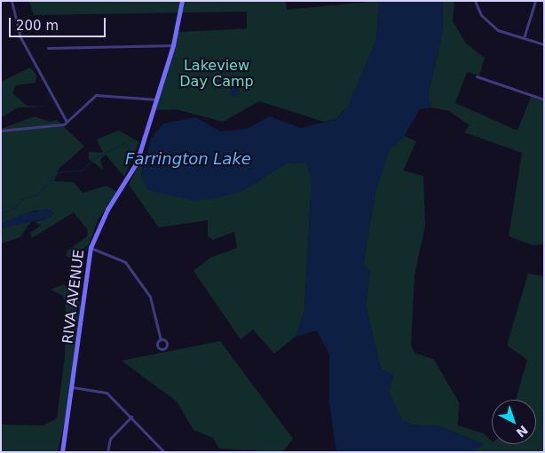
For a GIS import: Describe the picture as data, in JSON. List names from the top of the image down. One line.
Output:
{"streets":{"street":["RIVA AVENUE"]},"water":["Farrington Lake"],"parks":["Lakeview Day Camp"],"scale_bar":"200 m","north":"bottom right"}
